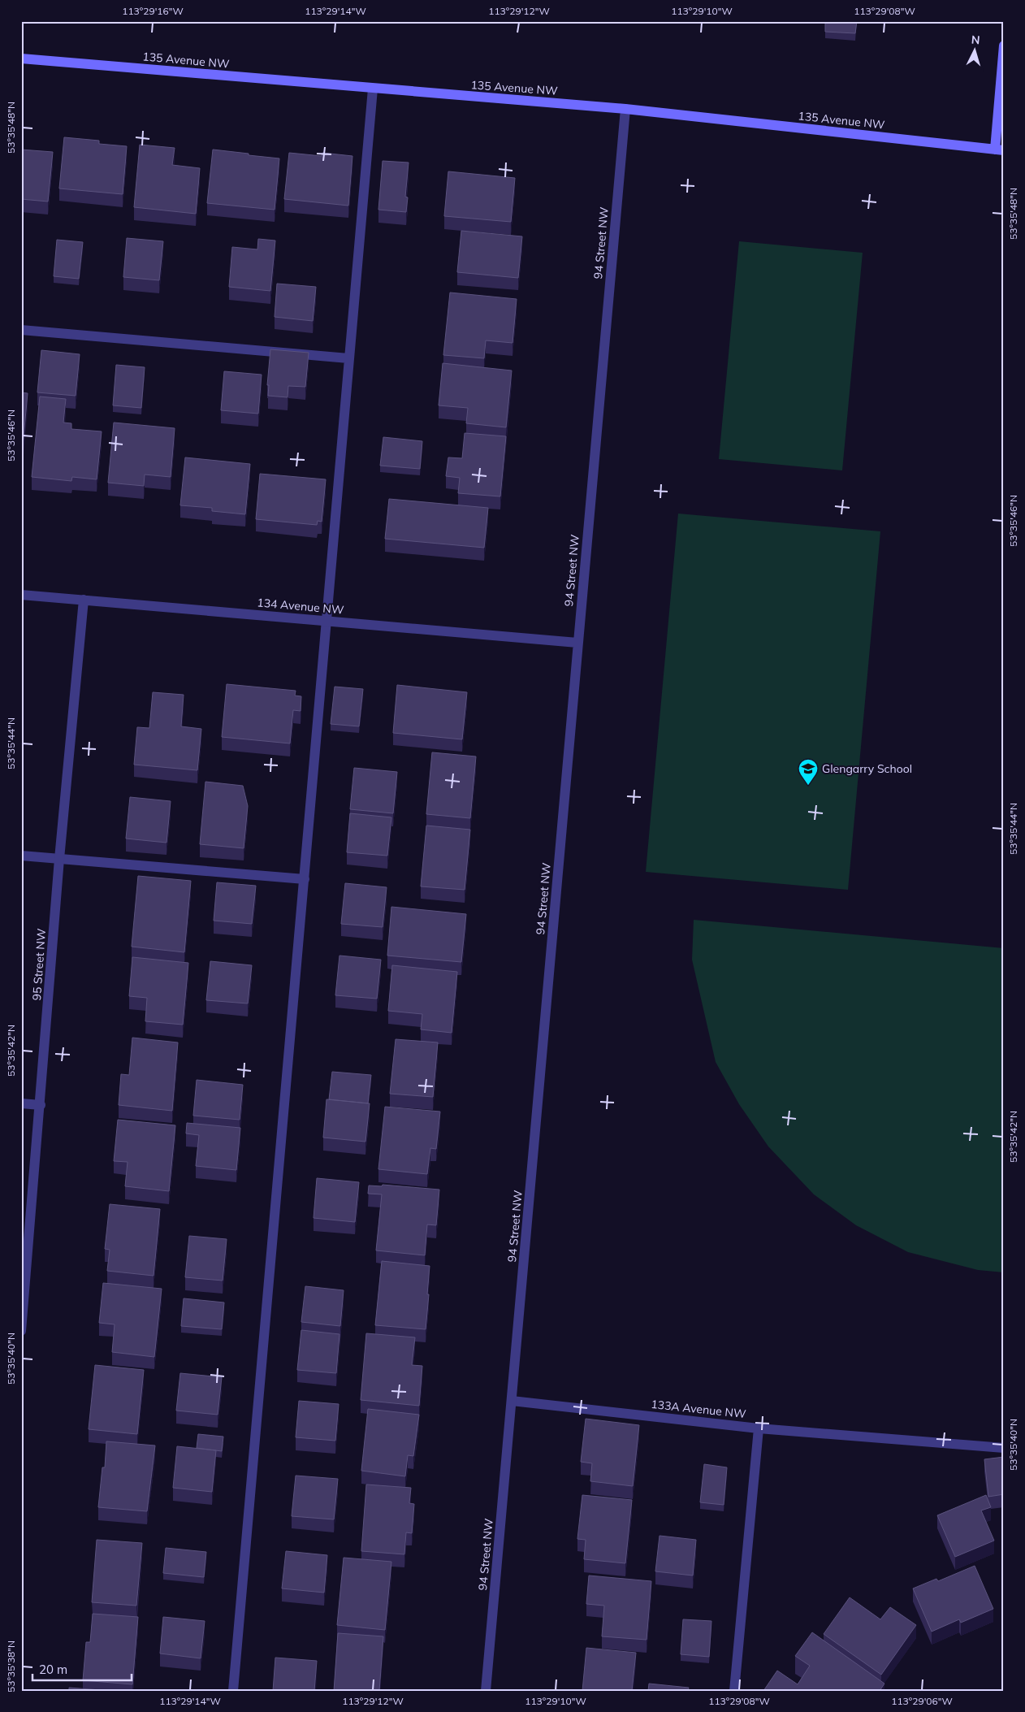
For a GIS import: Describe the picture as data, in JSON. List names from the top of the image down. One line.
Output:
{"streets":{"street":["135 Avenue NW","94 Street NW","134 Avenue NW","95 Street NW","133A Avenue NW"]},"crossings":[["135 Avenue NW","94 Street NW"],["94 Street NW","134 Avenue NW"],["94 Street NW","133A Avenue NW"],["134 Avenue NW","95 Street NW"]],"places":{"school or university":["Glengarry School"]},"scale_bar":"20 m","north":"top","coordinates":["113°29'16\"W","113°29'14\"W","113°29'12\"W","113°29'10\"W","113°29'08\"W","53°35'48\"N","53°35'46\"N","53°35'44\"N","53°35'42\"N","53°35'40\"N","53°35'38\"N","113°29'06\"W"]}
